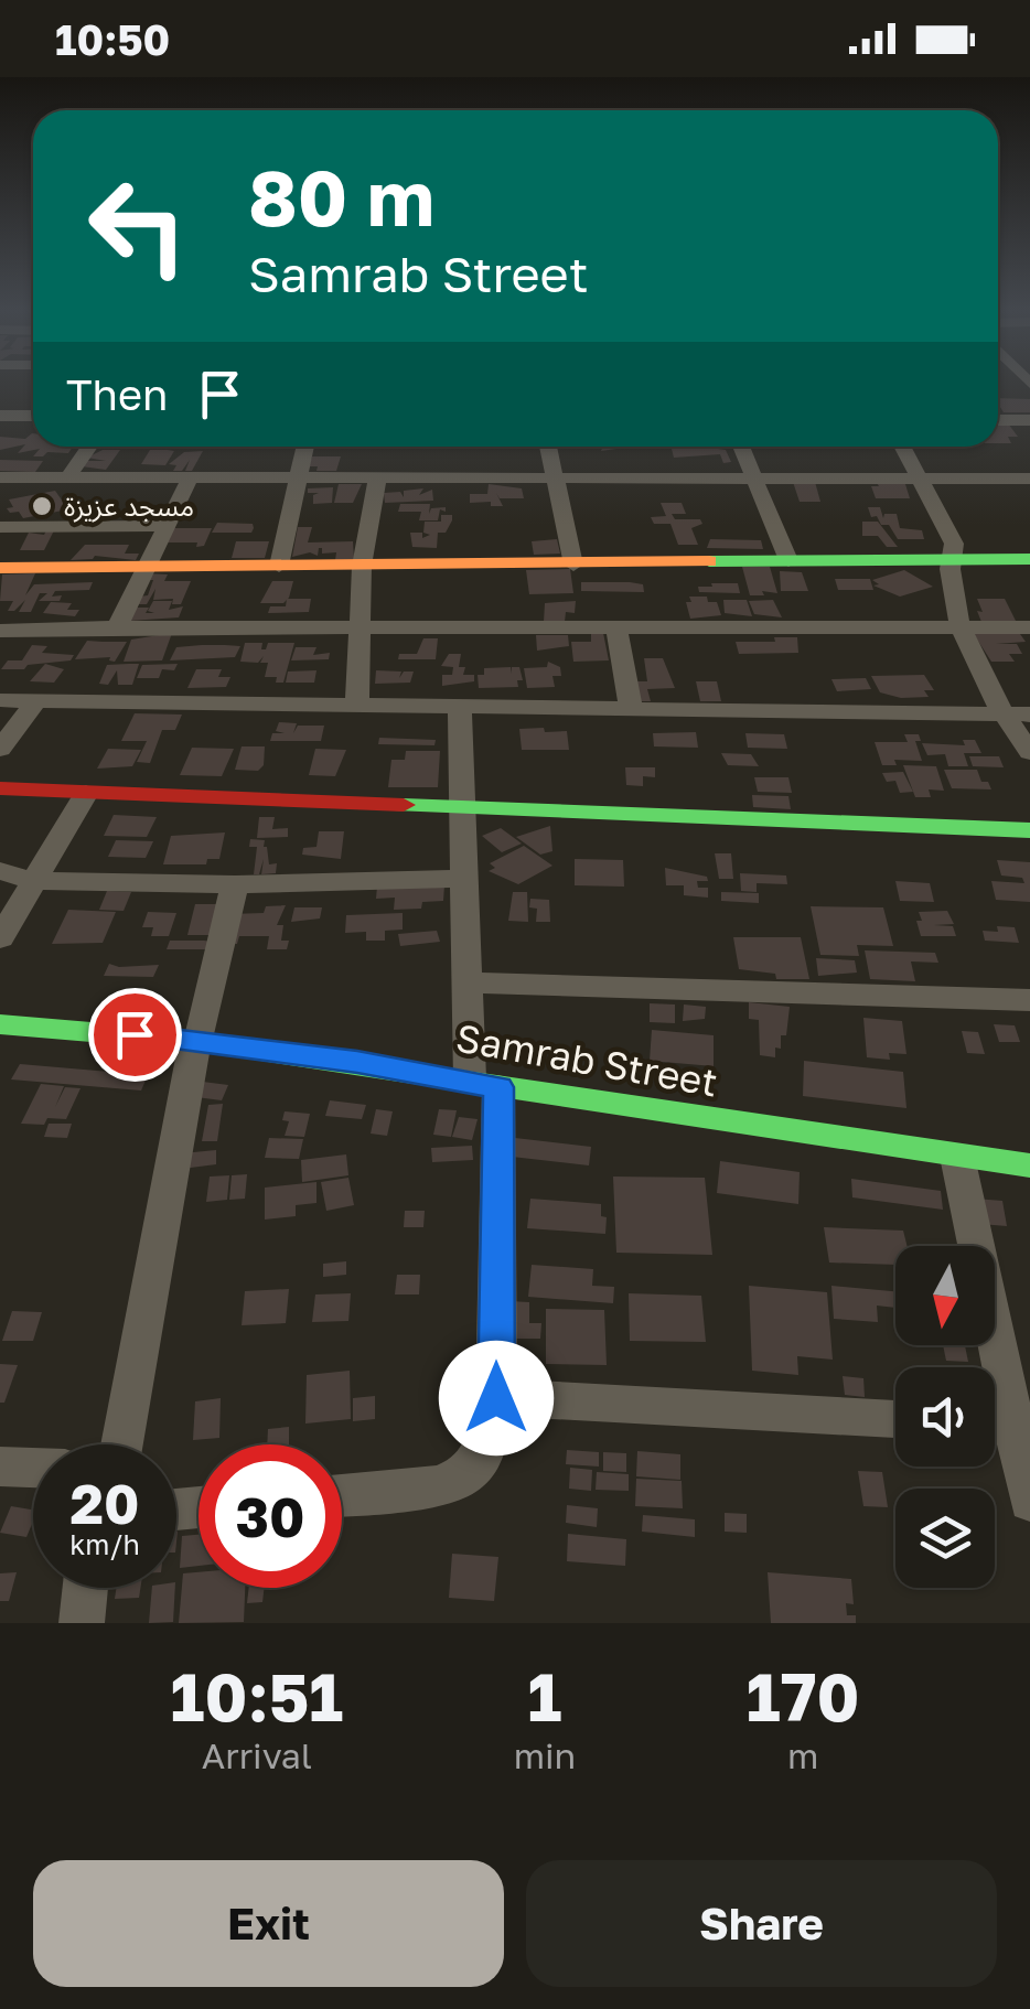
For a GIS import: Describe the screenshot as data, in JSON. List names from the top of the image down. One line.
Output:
{"streets":{"street":["Samrab Street"]},"places":["مسجد عزيزة"],"north":"bottom","page":{"status":"10:50","turn":["80 m","Samrab Street"],"then":"Then","speed":"20 km/h","limit":"30","eta":["10:51","Arrival","1","min","170","m"],"buttons":["Exit","Share"]}}
